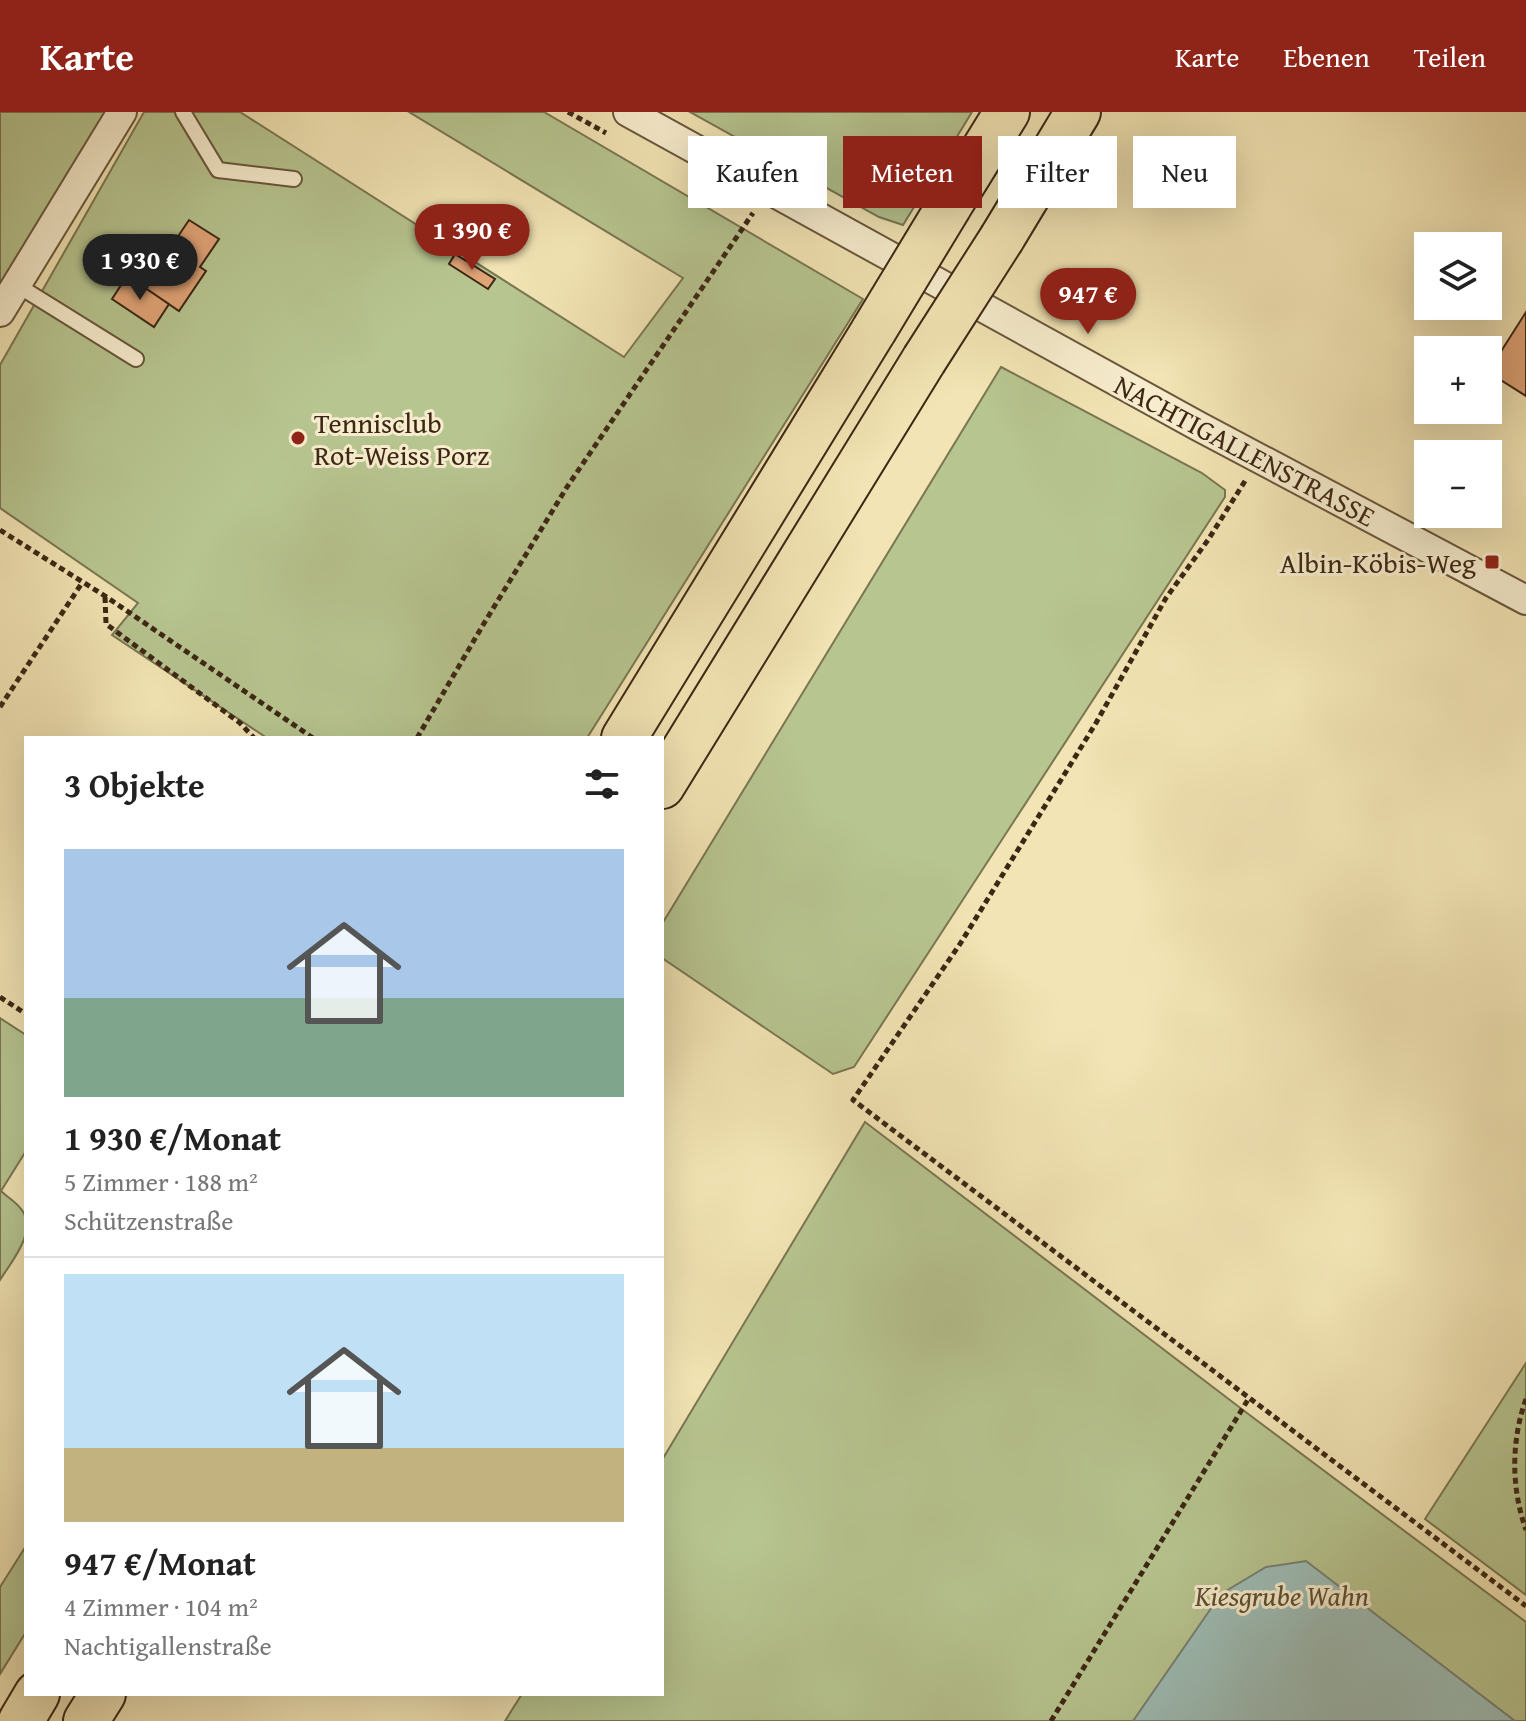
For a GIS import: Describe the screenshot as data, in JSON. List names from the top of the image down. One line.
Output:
{"streets":{"street":["NACHTIGALLENSTRASSE"]},"parks":["Kiesgrube Wahn"],"places":{"other":["Tennisclub Rot-Weiss Porz"],"transit":["Albin-Köbis-Weg"]},"page":{"header":"Karte","nav":["Karte","Ebenen","Teilen"],"chip":["Kaufen","Mieten","Filter","Neu"],"price":["1 390 €","1 930 €","947 €"],"map_buttons":["+","−"],"heading":"3 Objekte","list":[{"name":"1 930 €/Monat","note":"5 Zimmer · 188 m² · Schützenstraße"},{"name":"947 €/Monat","note":"4 Zimmer · 104 m² · Nachtigallenstraße"}]}}
